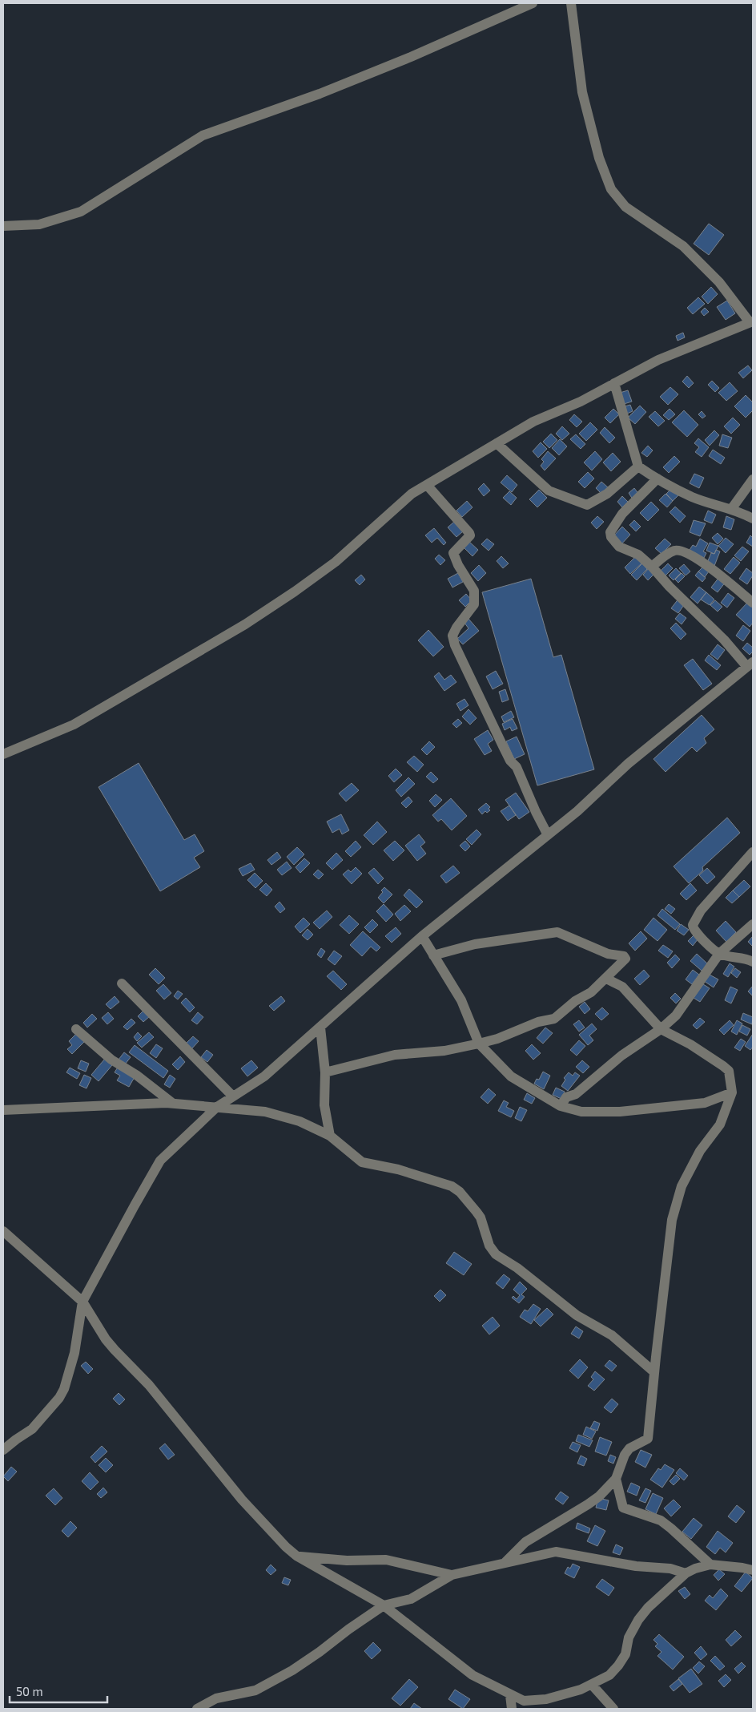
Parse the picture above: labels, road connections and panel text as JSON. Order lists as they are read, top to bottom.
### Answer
{
  "scale_bar": "50 m"
}
